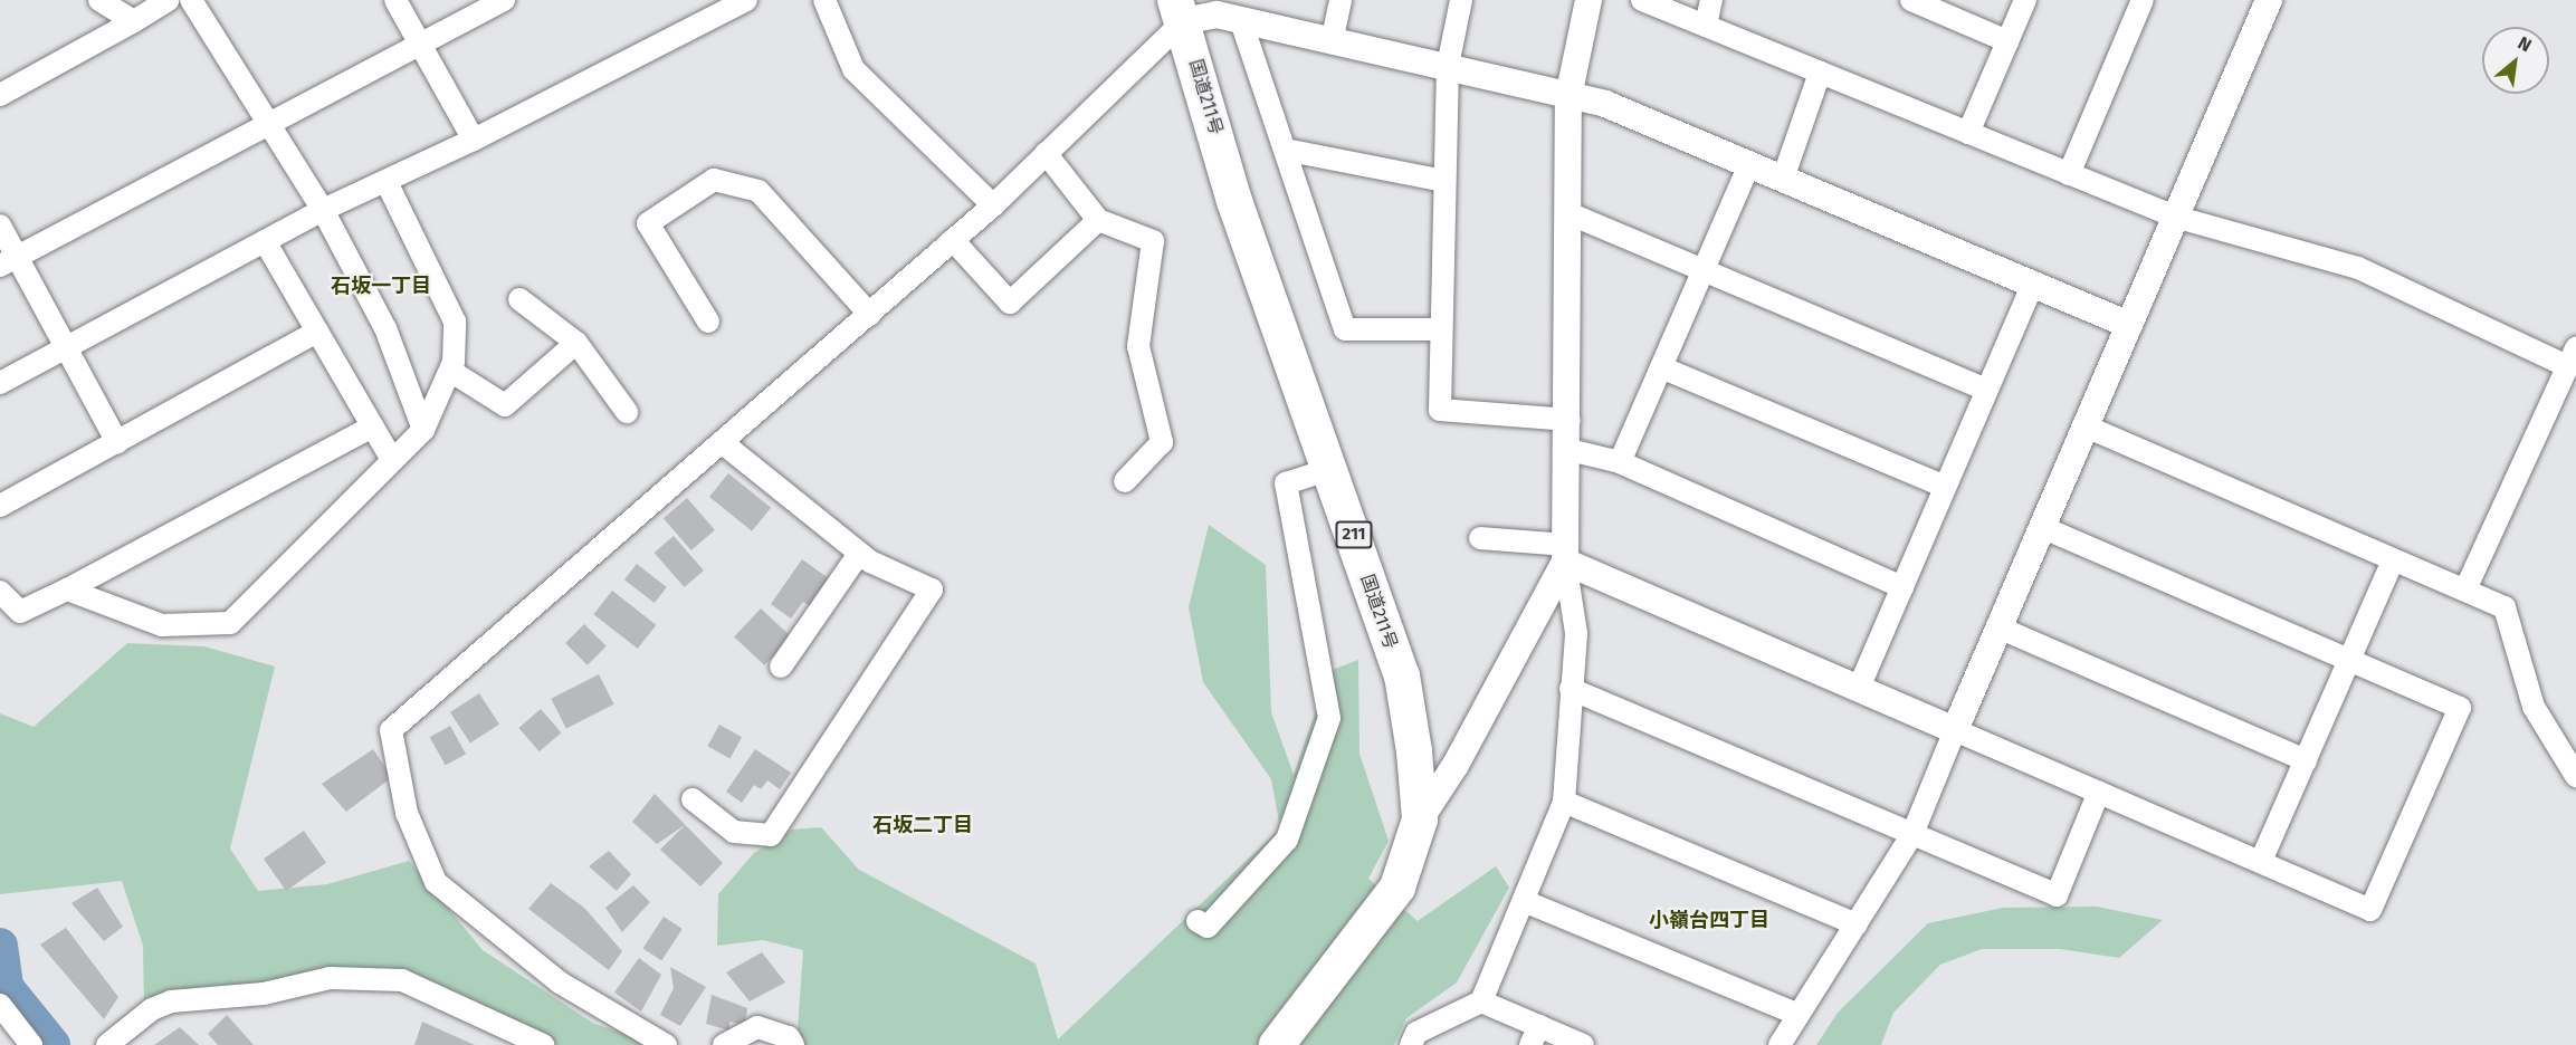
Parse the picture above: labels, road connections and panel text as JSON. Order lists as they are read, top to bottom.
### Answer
{
  "streets": {
    "highway": ["国道211号", "211"]
  },
  "districts": ["石坂一丁目", "石坂二丁目", "小嶺台四丁目"],
  "north": "top right"
}
